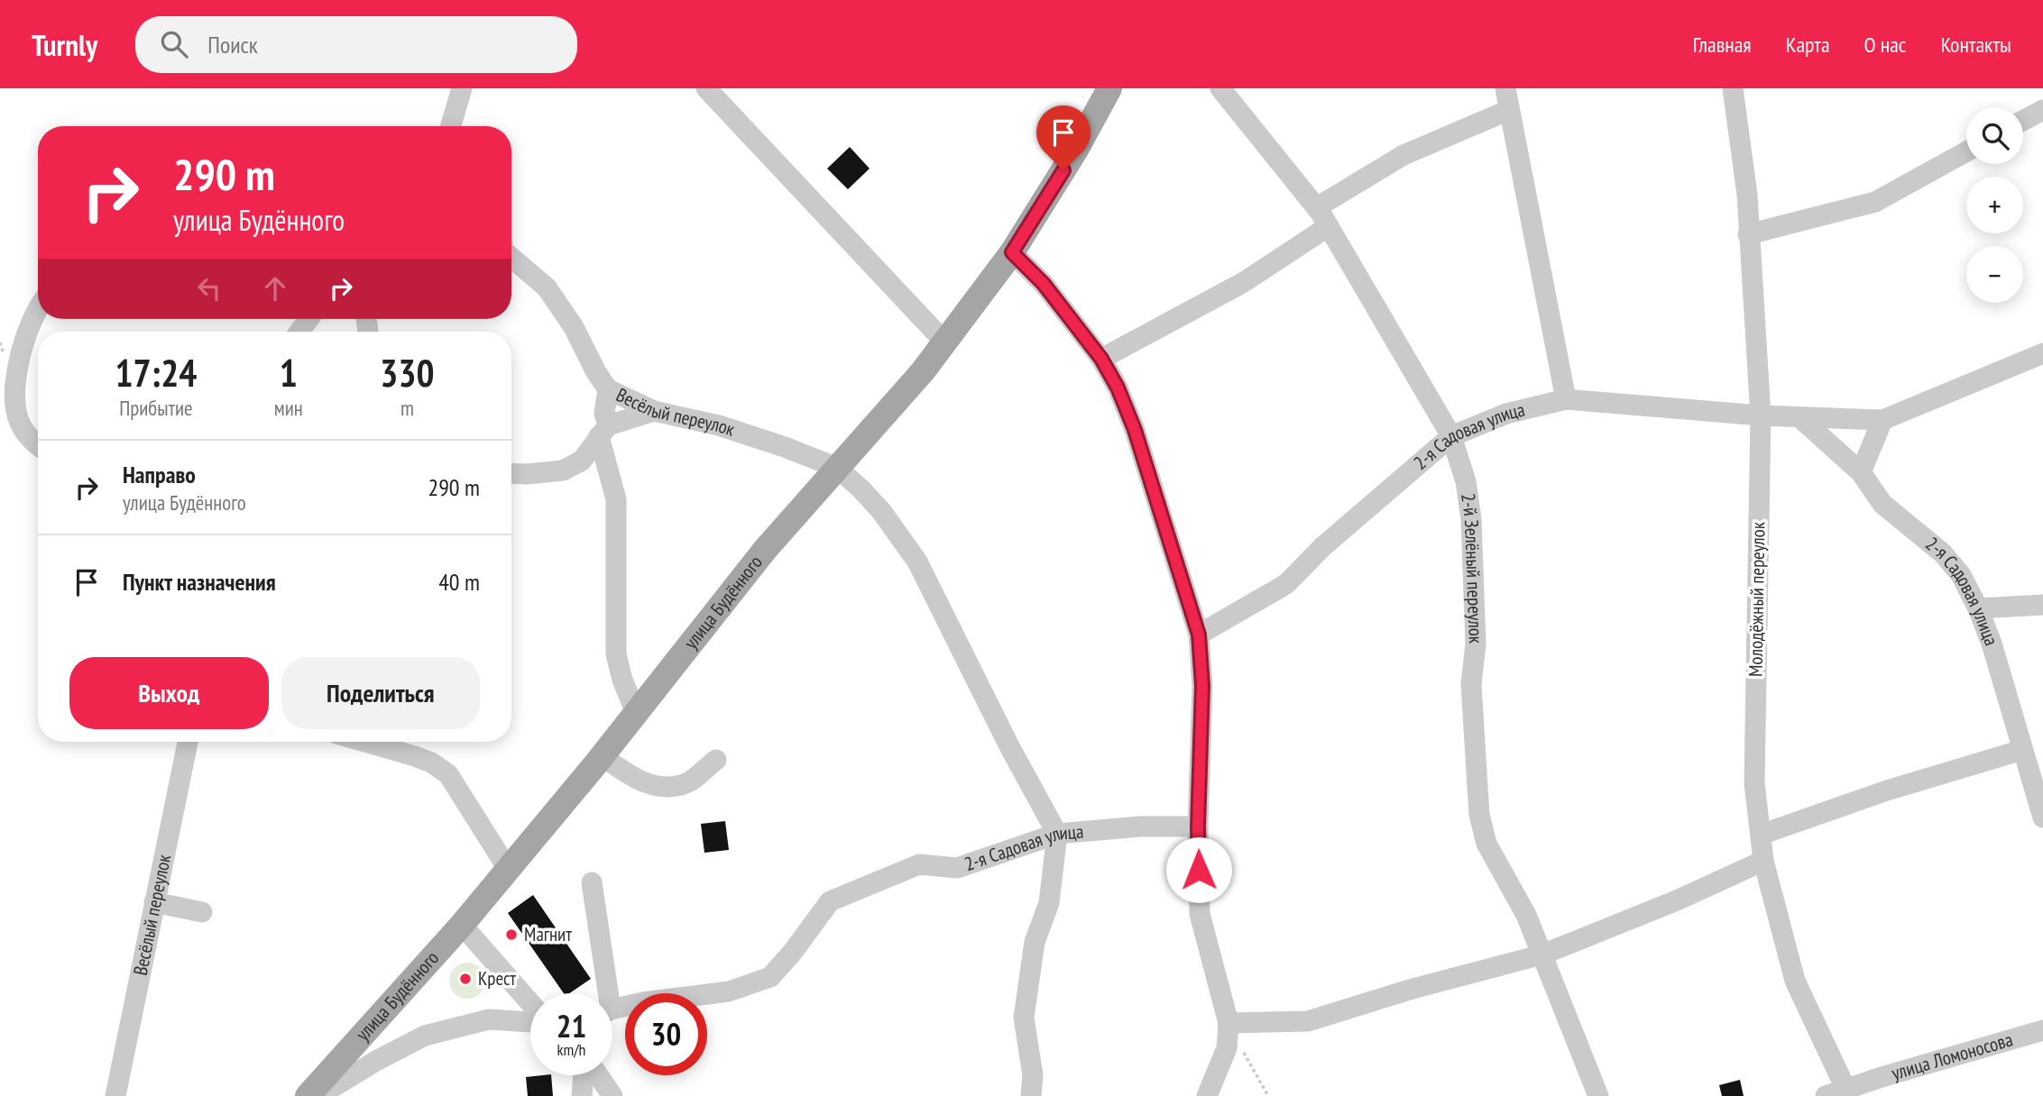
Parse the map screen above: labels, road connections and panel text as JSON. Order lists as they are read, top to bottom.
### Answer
{
  "streets": {
    "main road": ["улица Будённого"],
    "street": [
      "Весёлый переулок",
      "2-я Садовая улица",
      "2-й Зелёный переулок",
      "Молодёжный переулок",
      "улица Ломоносова"
    ]
  },
  "crossings": [
    ["Весёлый переулок", "2-я Садовая улица"],
    ["Весёлый переулок", "улица Будённого"],
    ["2-я Садовая улица", "2-й Зелёный переулок"],
    ["2-я Садовая улица", "Молодёжный переулок"],
    ["Молодёжный переулок", "улица Ломоносова"]
  ],
  "places": ["Магнит", "Крест"],
  "page": {
    "header": "Turnly",
    "search": "Поиск",
    "nav": [
      "Главная",
      "Карта",
      "О нас",
      "Контакты"
    ],
    "map_buttons": ["+", "−"],
    "turn": ["290 m", "улица Будённого"],
    "eta": [
      "17:24",
      "Прибытие",
      "1",
      "мин",
      "330",
      "m"
    ],
    "list": [
      {
        "name": "Направо",
        "note": "улица Будённого",
        "value": "290 m"
      },
      {
        "name": "Пункт назначения",
        "value": "40 m"
      }
    ],
    "buttons": ["Выход", "Поделиться"],
    "speed": "21 km/h",
    "limit": "30"
  }
}
